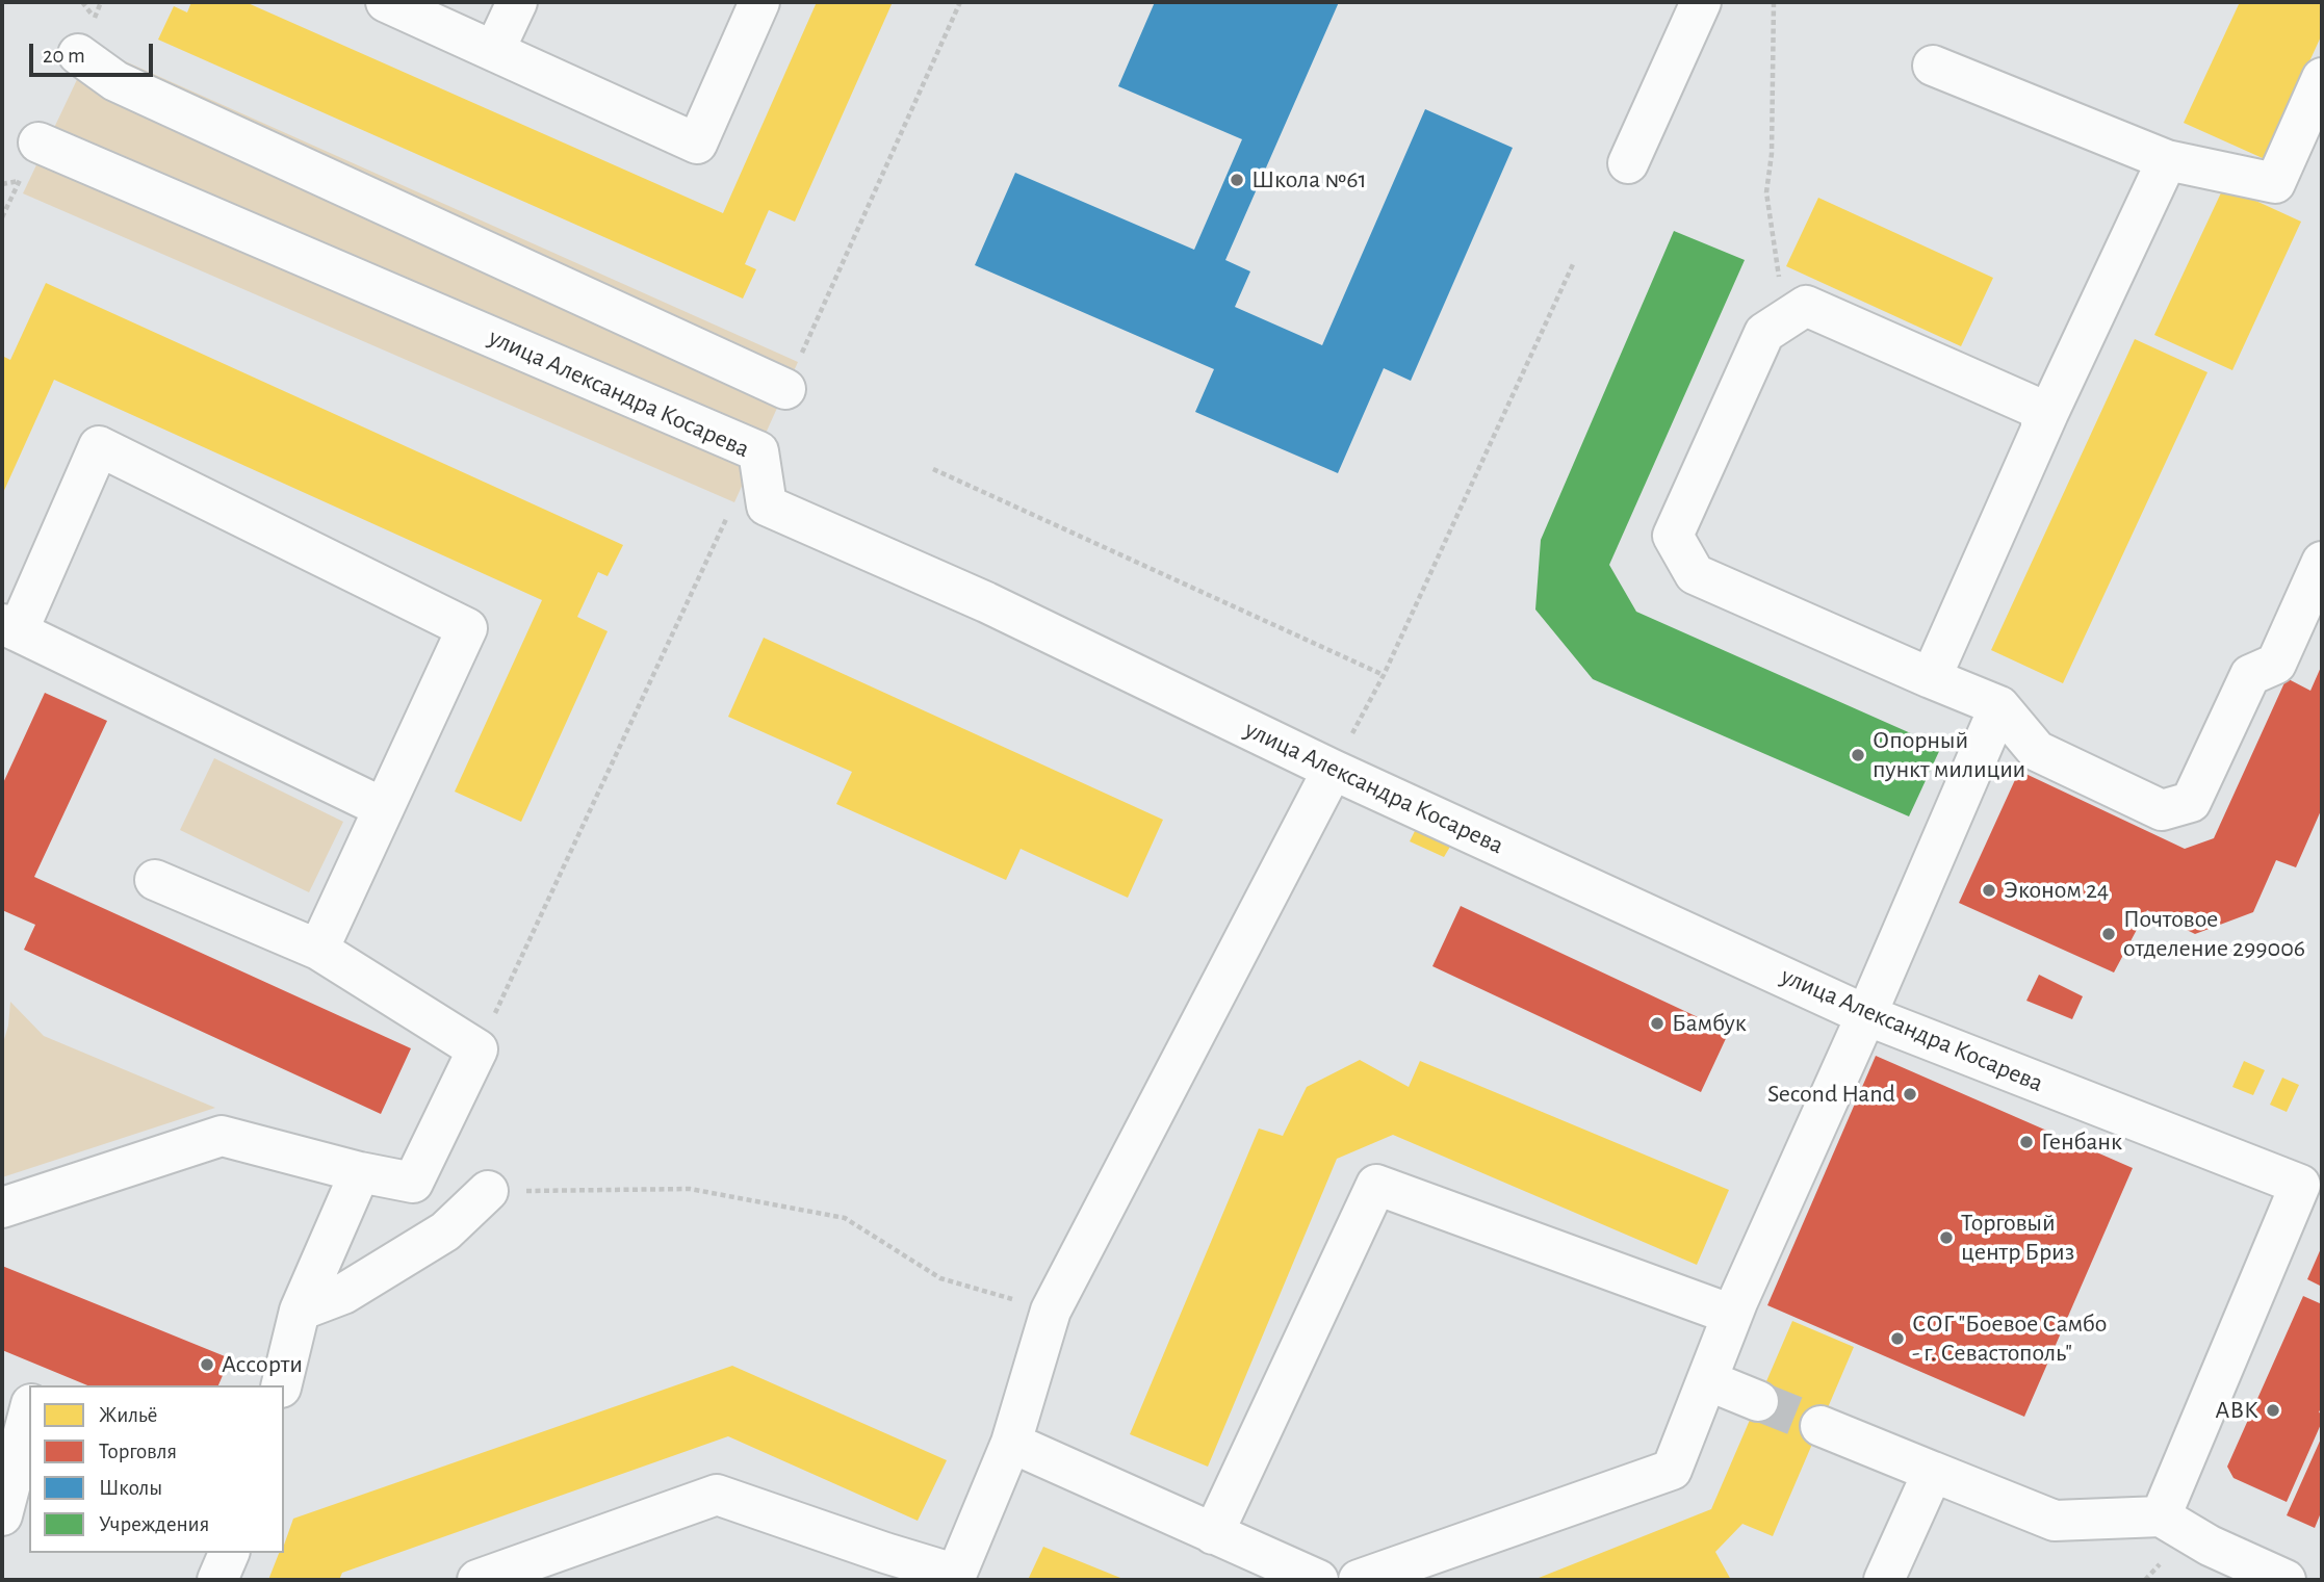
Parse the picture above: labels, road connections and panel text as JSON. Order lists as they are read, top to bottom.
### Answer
{
  "streets": {
    "street": ["улица Александра Косарева"]
  },
  "places": [
    "Школа №61",
    "Опорный пункт милиции",
    "Эконом 24",
    "Почтовое отделение 299006",
    "Бамбук",
    "Second Hand",
    "Генбанк",
    "Торговый центр Бриз",
    "СОГ \"Боевое Самбо - г. Севастополь\"",
    "Ассорти",
    "АВК"
  ],
  "legend": [
    "Жильё",
    "Торговля",
    "Школы",
    "Учреждения"
  ],
  "scale_bar": "20 m"
}
